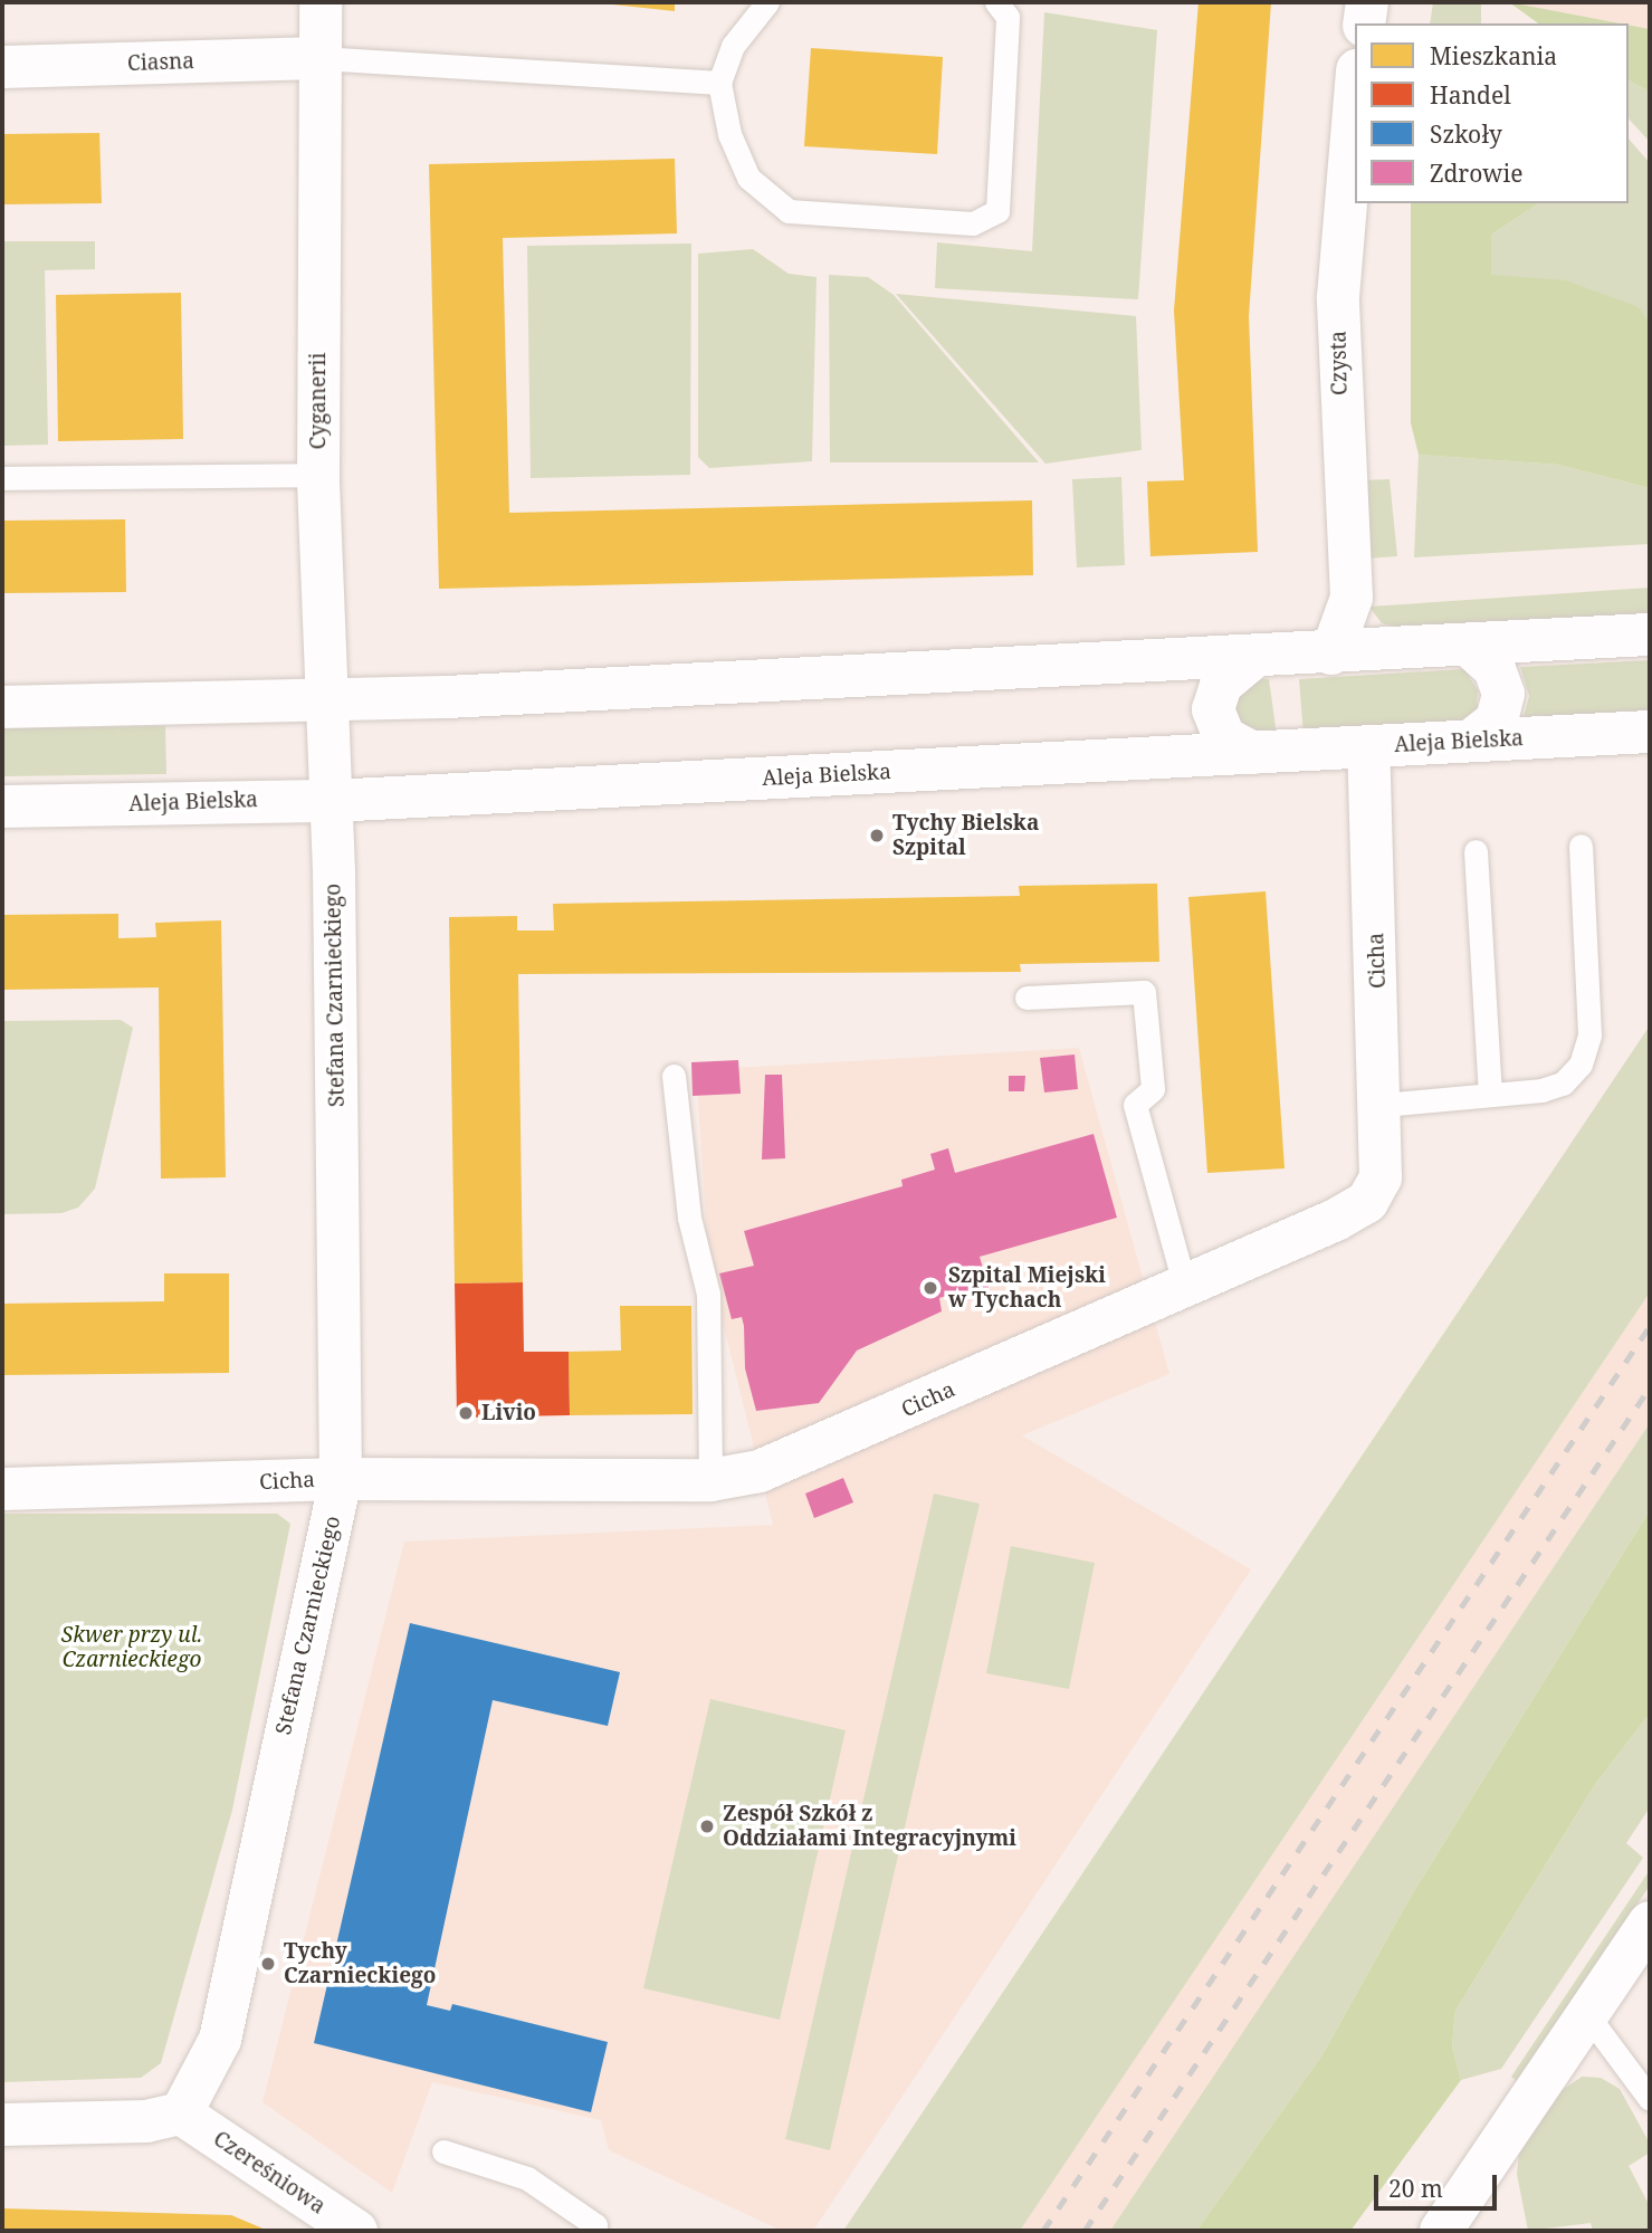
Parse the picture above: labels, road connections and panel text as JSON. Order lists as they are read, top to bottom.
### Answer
{
  "streets": {
    "street": [
      "Ciasna",
      "Czysta",
      "Cyganerii",
      "Aleja Bielska",
      "Cicha",
      "Stefana Czarnieckiego",
      "Czereśniowa"
    ]
  },
  "crossings": [
    ["Ciasna", "Cyganerii"],
    ["Cyganerii", "Aleja Bielska"],
    ["Cyganerii", "Stefana Czarnieckiego"],
    ["Aleja Bielska", "Cicha"],
    ["Aleja Bielska", "Stefana Czarnieckiego"],
    ["Cicha", "Stefana Czarnieckiego"],
    ["Stefana Czarnieckiego", "Czereśniowa"]
  ],
  "parks": ["Skwer przy ul. Czarnieckiego"],
  "places": [
    "Tychy Bielska Szpital",
    "Szpital Miejski w Tychach",
    "Livio",
    "Zespół Szkół z Oddziałami Integracyjnymi",
    "Tychy Czarnieckiego"
  ],
  "legend": [
    "Mieszkania",
    "Handel",
    "Szkoły",
    "Zdrowie"
  ],
  "scale_bar": "20 m"
}
